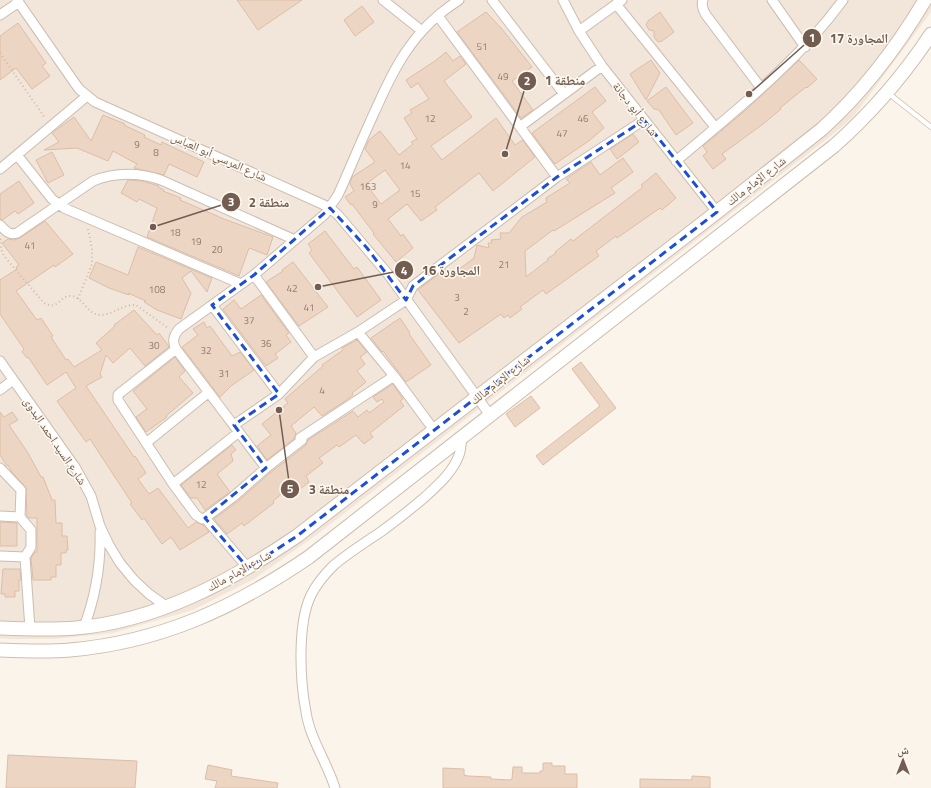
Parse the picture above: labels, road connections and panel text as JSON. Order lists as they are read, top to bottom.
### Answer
{
  "streets": {
    "street": [
      "شارع أبو دجانة",
      "شارع المرسي أبو العباس",
      "شارع الإمام مالك",
      "شارع السيد احمد البدوى"
    ]
  },
  "crossings": [
    ["شارع أبو دجانة", "شارع الإمام مالك"],
    ["شارع المرسي أبو العباس", "شارع الإمام مالك"],
    ["شارع الإمام مالك", "شارع السيد احمد البدوى"]
  ],
  "places": [
    "المجاورة 17",
    "منطقة 1",
    "منطقة 2",
    "المجاورة 16",
    "منطقة 3"
  ],
  "house_numbers": [
    "51",
    "49",
    "12",
    "46",
    "47",
    "9",
    "8",
    "14",
    "163",
    "15",
    "9",
    "18",
    "19",
    "41",
    "20",
    "21",
    "42",
    "108",
    "3",
    "41",
    "2",
    "37",
    "36",
    "30",
    "32",
    "31",
    "4",
    "12"
  ],
  "north": "top"
}
